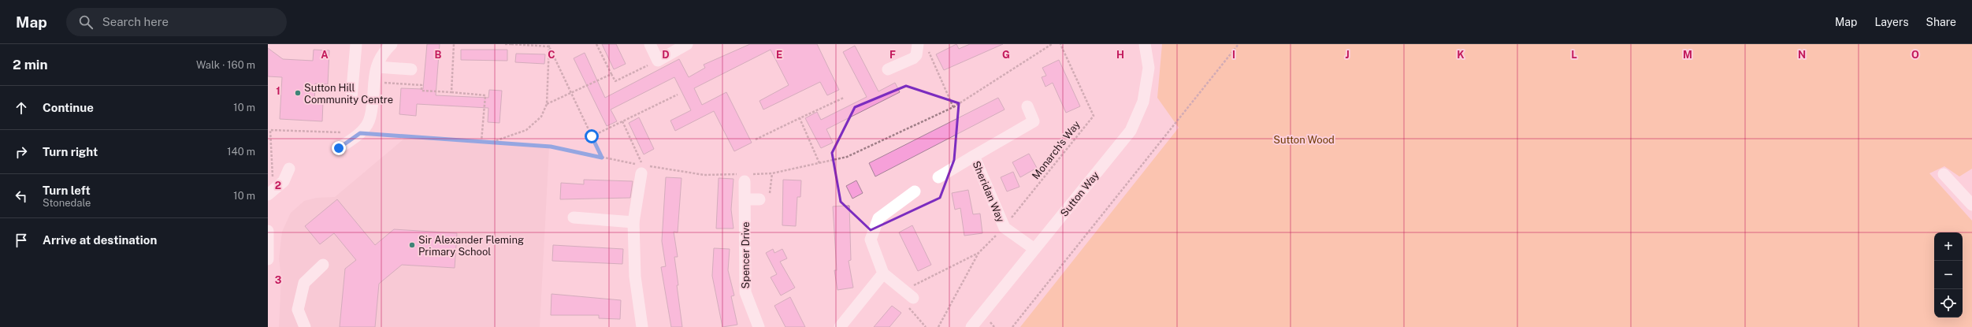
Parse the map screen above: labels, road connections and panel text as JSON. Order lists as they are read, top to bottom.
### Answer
{
  "streets": {
    "street": ["Sheridan Way", "Sutton Way", "Spencer Drive"],
    "path": ["Monarch's Way"]
  },
  "crossings": [
    ["Monarch's Way", "Sheridan Way"],
    ["Sheridan Way", "Sutton Way"]
  ],
  "parks": ["Sutton Wood"],
  "places": ["Sutton Hill Community Centre", "Sir Alexander Fleming Primary School"],
  "page": {
    "header": "Map",
    "search": "Search here",
    "nav": ["Map", "Layers", "Share"],
    "heading": ["2 min", "Walk · 160 m"],
    "list": [
      ["Continue", "10 m"],
      ["Turn right", "140 m"],
      ["Turn left", "Stonedale", "10 m"],
      "Arrive at destination"
    ],
    "map_buttons": ["+", "−"]
  },
  "grid": {
    "columns": [
      "A",
      "B",
      "C",
      "D",
      "E",
      "F",
      "G",
      "H",
      "I",
      "J",
      "K",
      "L",
      "M",
      "N",
      "O"
    ],
    "rows": ["1", "2", "3"]
  }
}
